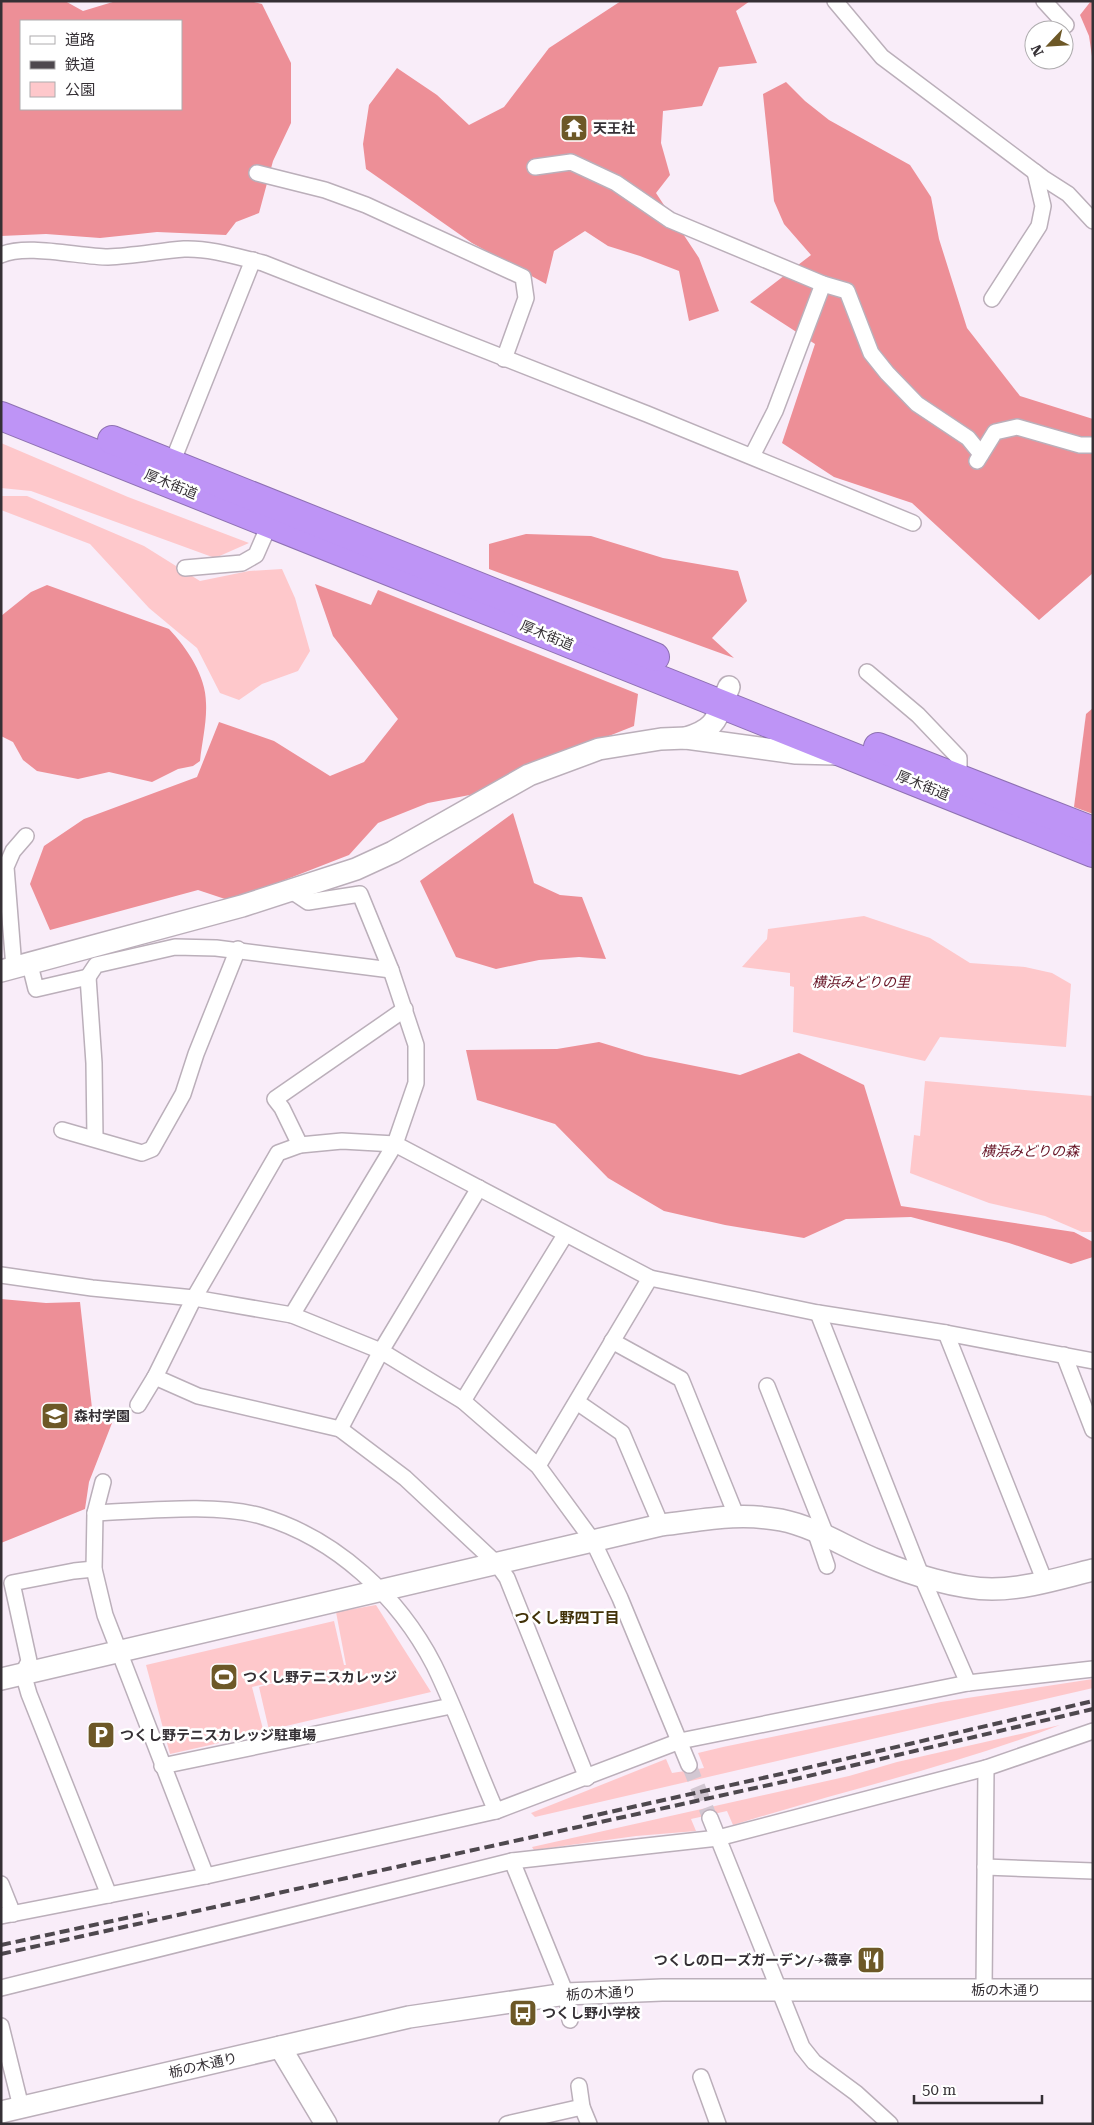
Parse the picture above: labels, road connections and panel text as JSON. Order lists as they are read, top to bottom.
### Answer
{
  "streets": {
    "highway": ["厚木街道"],
    "street": ["栃の木通り"]
  },
  "districts": ["つくし野四丁目"],
  "parks": ["横浜みどりの里", "横浜みどりの森"],
  "places": {
    "temple": ["天王社"],
    "school or university": ["森村学園"],
    "sports": ["つくし野テニスカレッジ"],
    "parking": ["つくし野テニスカレッジ駐車場"],
    "restaurant": ["つくしのローズガーデン/薔薇亭"],
    "bus stop": ["つくし野小学校"]
  },
  "legend": ["道路", "鉄道", "公園"],
  "scale_bar": "50 m",
  "north": "bottom left"
}
